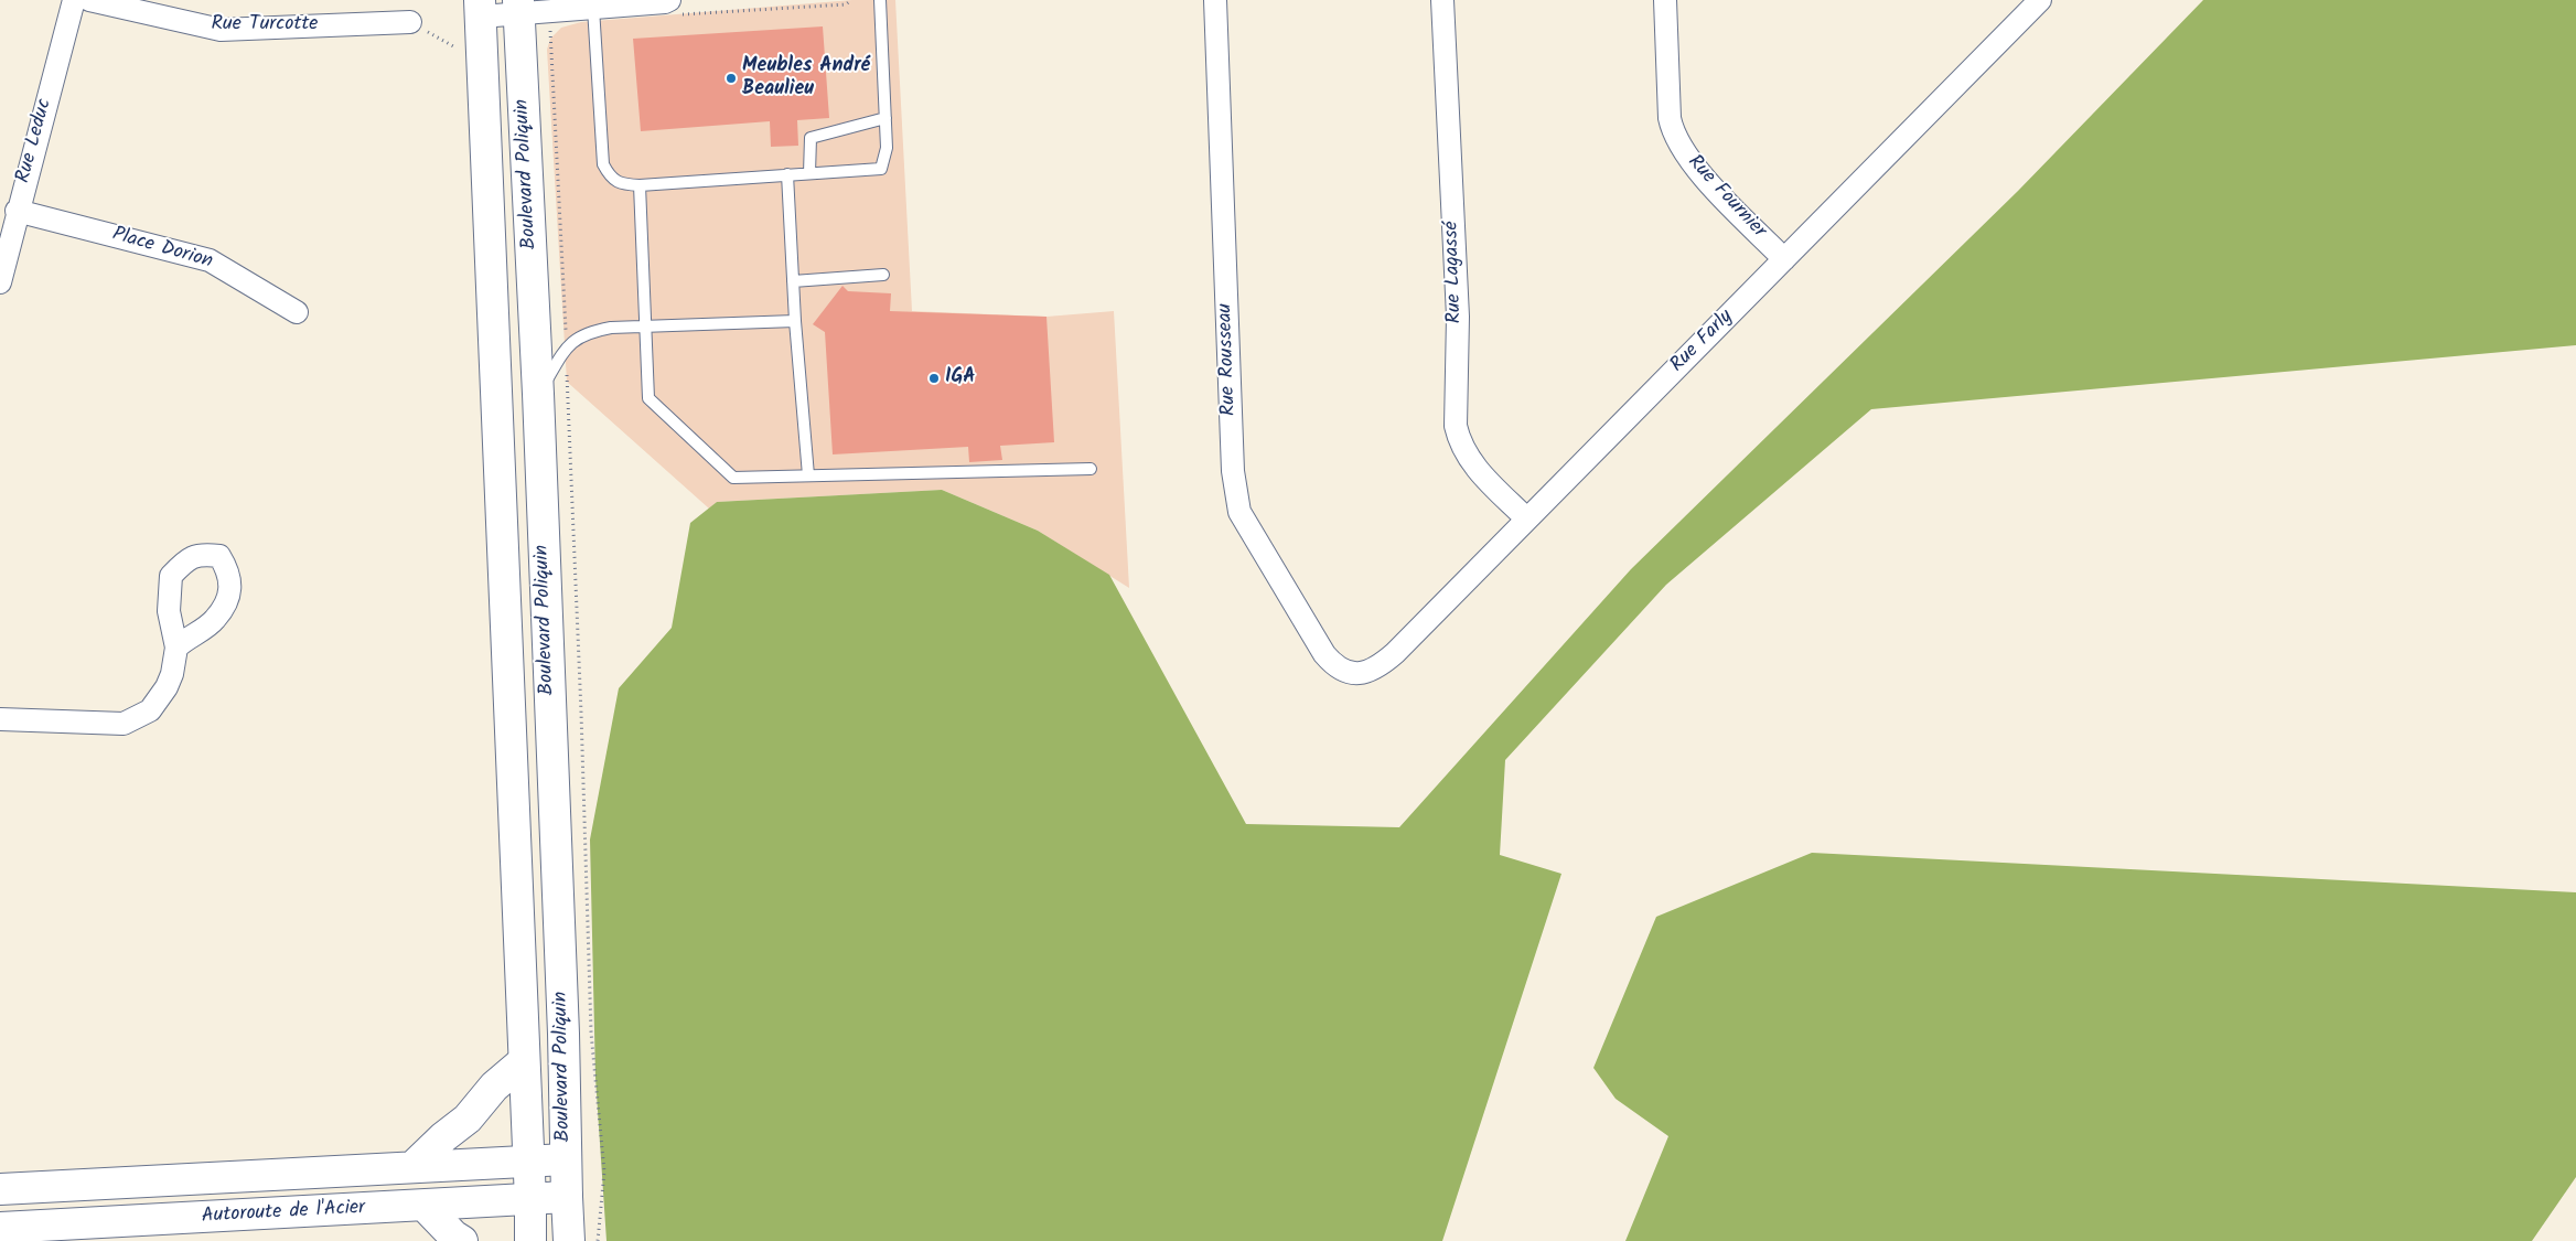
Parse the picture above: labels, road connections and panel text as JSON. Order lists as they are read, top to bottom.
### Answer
{
  "streets": {
    "main road": ["Boulevard Poliquin", "Autoroute de l'Acier"],
    "street": [
      "Rue Turcotte",
      "Rue Leduc",
      "Rue Fournier",
      "Place Dorion",
      "Rue Lagassé",
      "Rue Farly",
      "Rue Rousseau"
    ]
  },
  "crossings": [
    ["Rue Leduc", "Place Dorion"],
    ["Boulevard Poliquin", "Autoroute de l'Acier"],
    ["Rue Fournier", "Rue Farly"],
    ["Rue Lagassé", "Rue Farly"],
    ["Rue Farly", "Rue Rousseau"]
  ],
  "places": ["Meubles André Beaulieu", "IGA"]
}
